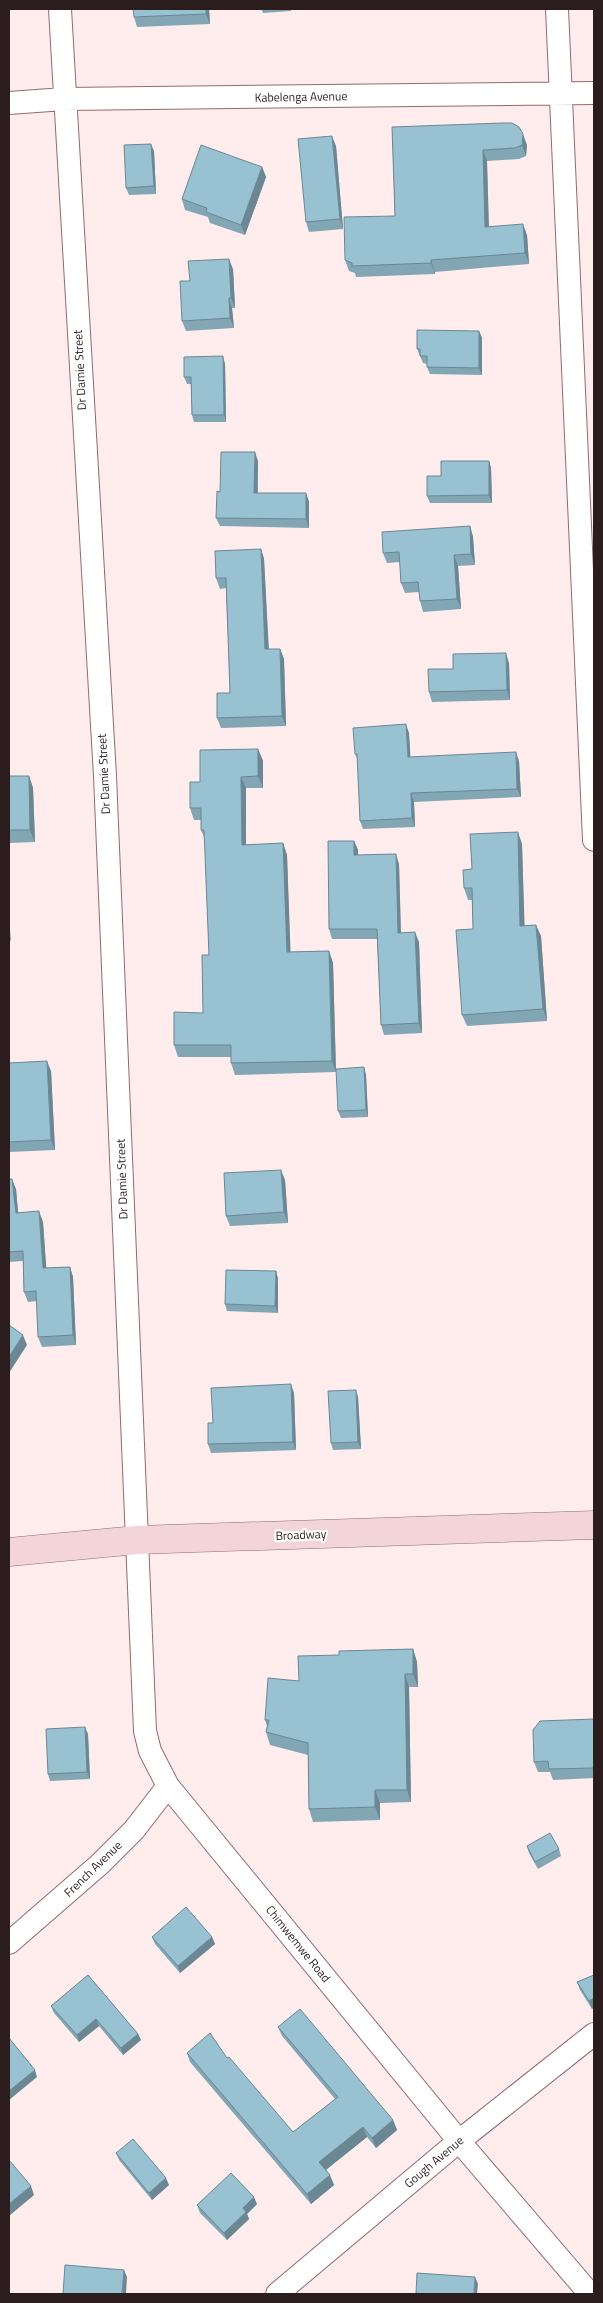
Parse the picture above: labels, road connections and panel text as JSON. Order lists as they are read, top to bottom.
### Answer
{
  "streets": {
    "main road": ["Broadway"],
    "street": [
      "Kabelenga Avenue",
      "Dr Damie Street",
      "French Avenue",
      "Chimwemwe Road",
      "Gough Avenue"
    ]
  },
  "crossings": [
    ["Kabelenga Avenue", "Dr Damie Street"],
    ["Dr Damie Street", "Broadway"],
    ["Dr Damie Street", "Chimwemwe Road"],
    ["Broadway", "Chimwemwe Road"],
    ["French Avenue", "Chimwemwe Road"],
    ["Chimwemwe Road", "Gough Avenue"]
  ]
}
